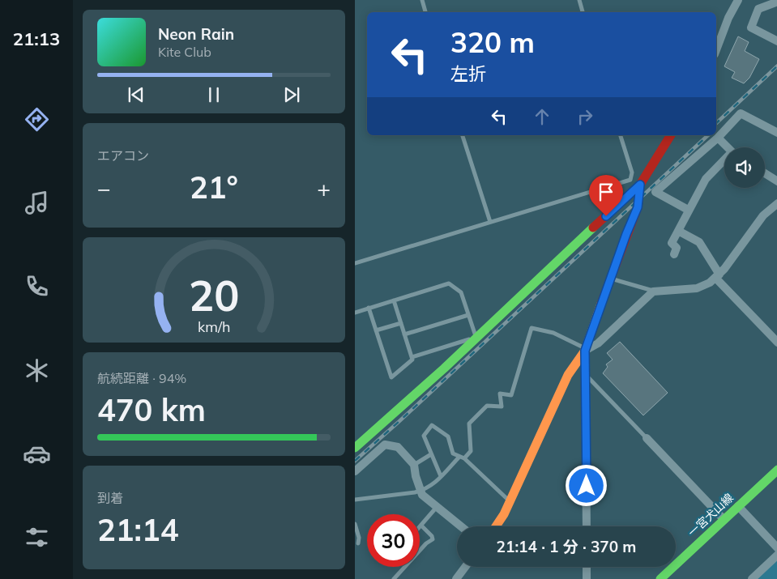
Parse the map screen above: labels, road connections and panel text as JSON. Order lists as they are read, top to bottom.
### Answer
{
  "streets": {
    "street": ["一宮犬山線"]
  },
  "page": {
    "tabs": "21:13",
    "turn": ["320 m", "左折"],
    "song": ["Neon Rain", "Kite Club"],
    "tile": [
      "エアコン",
      ["航続距離 · 94%", "470 km"],
      ["到着", "21:14"]
    ],
    "heat": ["−", "21°", "+"],
    "limit": "30",
    "trip": "21:14 · 1 分 · 370 m",
    "gauge": ["20", "km/h"]
  }
}
